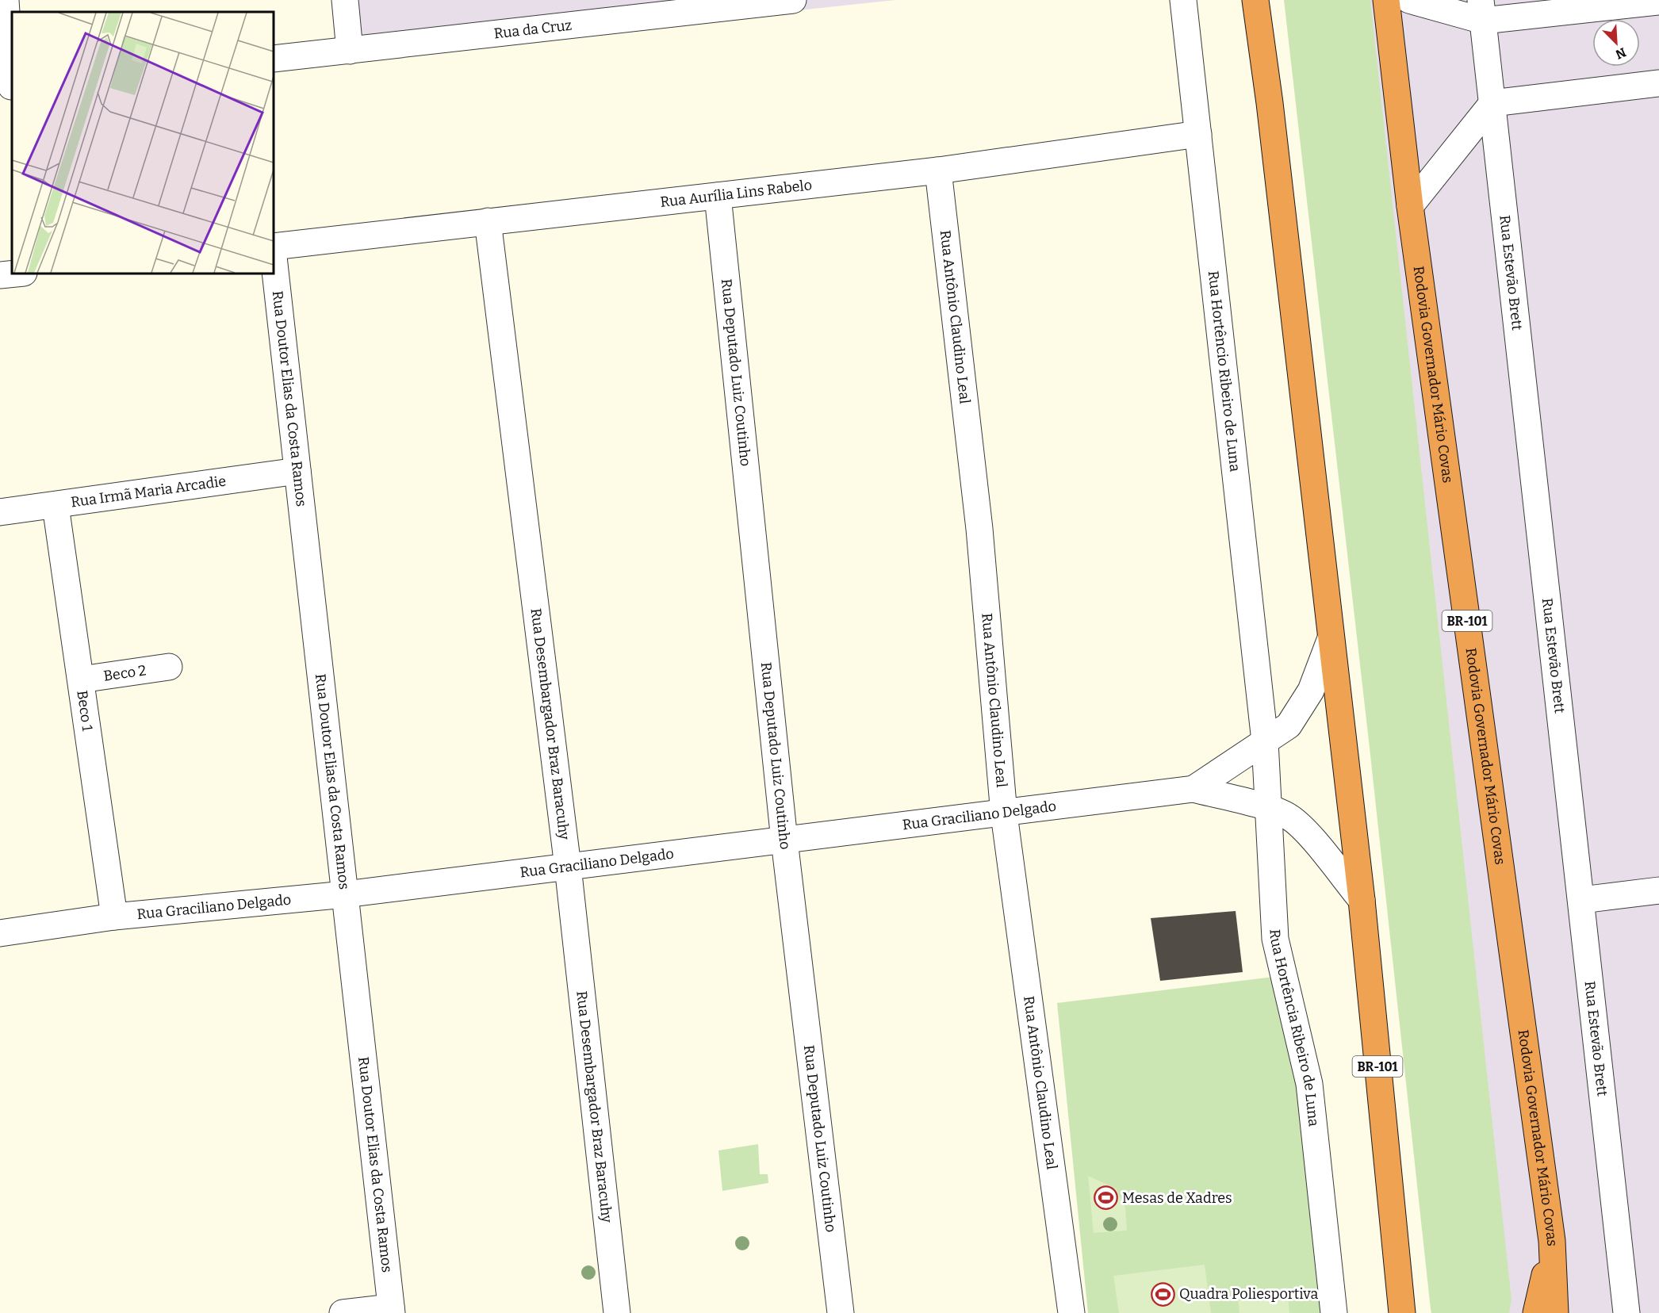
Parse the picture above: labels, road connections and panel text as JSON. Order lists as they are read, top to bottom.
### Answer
{
  "streets": {
    "highway": ["Rodovia Governador Mário Covas", "BR-101"],
    "street": [
      "Rua da Cruz",
      "Rua Aurília Lins Rabelo",
      "Rua Estevão Brett",
      "Rua Antônio Claudino Leal",
      "Rua Hortêncio Ribeiro de Luna",
      "Rua Deputado Luiz Coutinho",
      "Rua Doutor Elias da Costa Ramos",
      "Rua Irmã Maria Arcadie",
      "Beco 2",
      "Beco 1",
      "Rua Desembargador Braz Baracuhy",
      "Rua Graciliano Delgado",
      "Rua Hortência Ribeiro de Luna"
    ]
  },
  "crossings": [
    ["Rua Aurília Lins Rabelo", "Rua Antônio Claudino Leal"],
    ["Rua Aurília Lins Rabelo", "Rua Hortêncio Ribeiro de Luna"],
    ["Rua Aurília Lins Rabelo", "Rua Deputado Luiz Coutinho"],
    ["Rua Aurília Lins Rabelo", "Rua Desembargador Braz Baracuhy"],
    ["Rua Antônio Claudino Leal", "Rua Graciliano Delgado"],
    ["Rua Hortêncio Ribeiro de Luna", "Rua Graciliano Delgado"],
    ["Rua Hortêncio Ribeiro de Luna", "Rua Hortência Ribeiro de Luna"],
    ["Rua Deputado Luiz Coutinho", "Rua Graciliano Delgado"],
    ["Rua Doutor Elias da Costa Ramos", "Rua Irmã Maria Arcadie"],
    ["Rua Doutor Elias da Costa Ramos", "Rua Graciliano Delgado"],
    ["Rua Irmã Maria Arcadie", "Beco 1"],
    ["BR-101", "Rua Graciliano Delgado"],
    ["Beco 2", "Beco 1"],
    ["Beco 1", "Rua Graciliano Delgado"],
    ["Rua Desembargador Braz Baracuhy", "Rua Graciliano Delgado"],
    ["Rua Graciliano Delgado", "Rua Hortência Ribeiro de Luna"]
  ],
  "places": {
    "sports": ["Mesas de Xadres", "Quadra Poliesportiva"]
  },
  "north": "bottom right"
}
